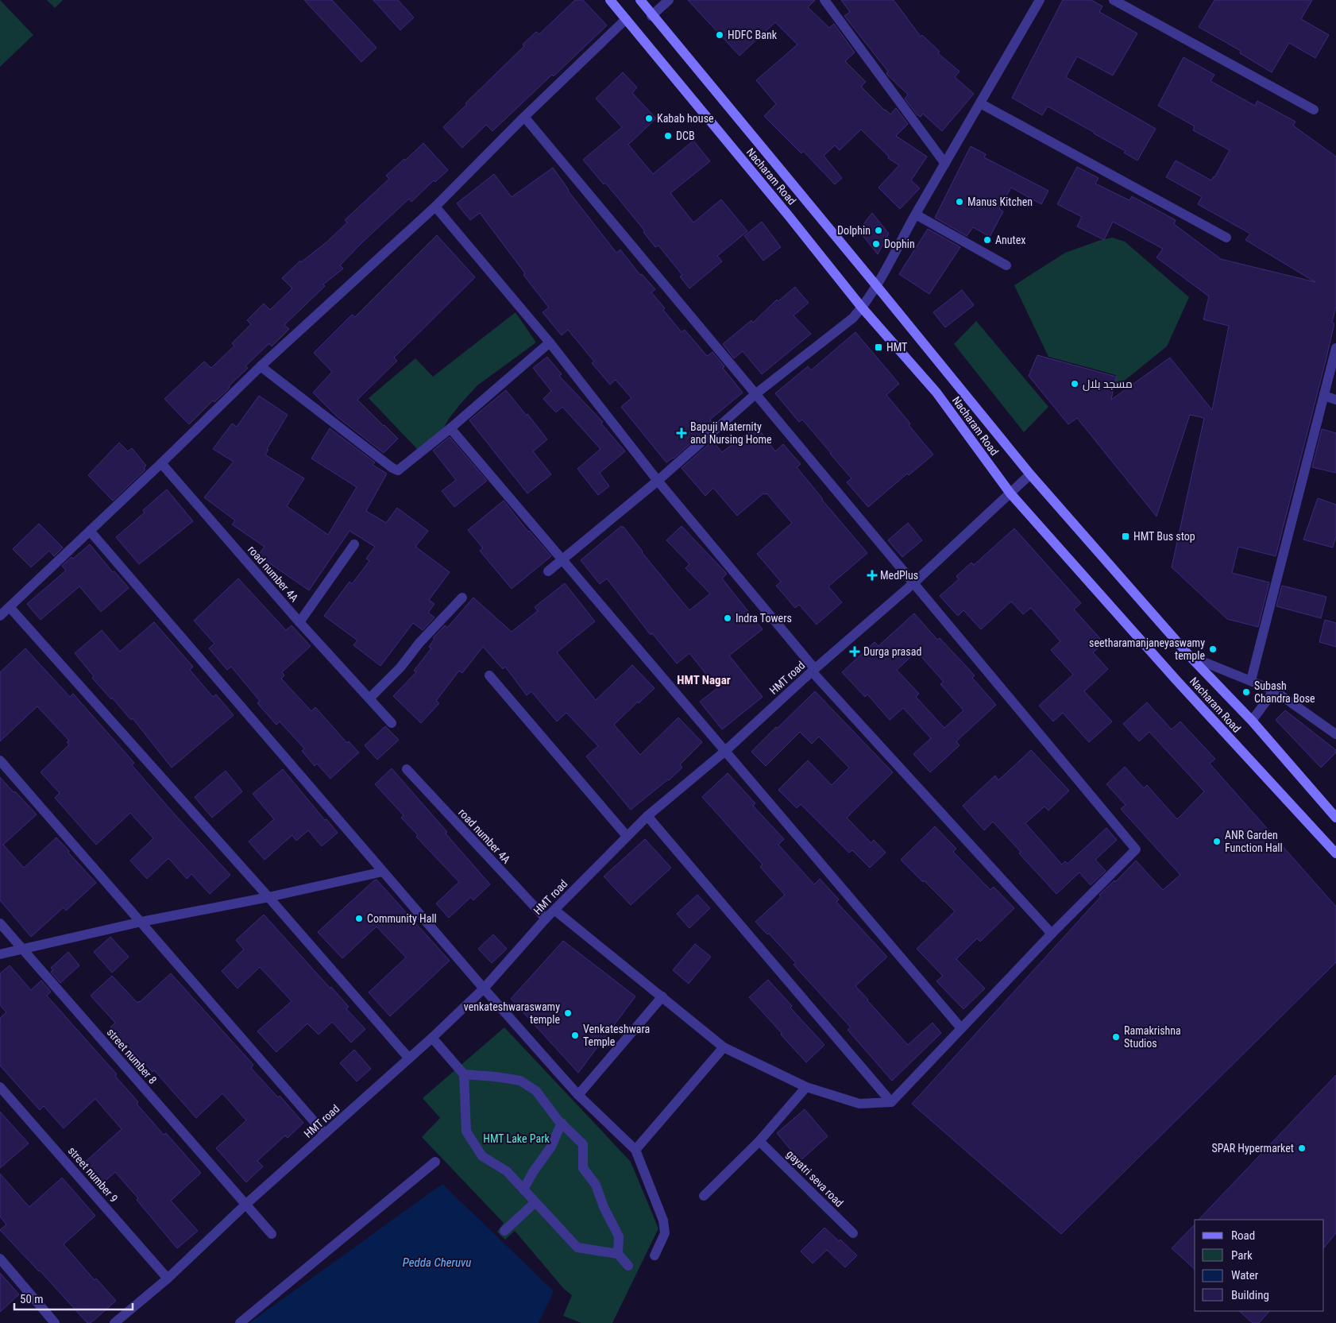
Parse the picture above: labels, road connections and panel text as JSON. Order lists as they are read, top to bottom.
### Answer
{
  "streets": {
    "main road": ["Nacharam Road"],
    "street": [
      "road number 4A",
      "HMT road",
      "street number 8",
      "street number 9",
      "gayatri seva road"
    ]
  },
  "crossings": [
    ["Nacharam Road", "HMT road"],
    ["road number 4A", "HMT road"],
    ["HMT road", "street number 8"],
    ["HMT road", "street number 9"]
  ],
  "districts": ["HMT Nagar"],
  "water": ["Pedda Cheruvu"],
  "parks": ["HMT Lake Park"],
  "places": {
    "other": [
      "HDFC Bank",
      "Kabab house",
      "DCB",
      "Manus Kitchen",
      "Dolphin",
      "Anutex",
      "Dophin",
      "مسجد بلال",
      "Indra Towers",
      "seetharamanjaneyaswamy temple",
      "Subash Chandra Bose",
      "ANR Garden Function Hall",
      "Community Hall",
      "venkateshwaraswamy temple",
      "Venkateshwara Temple",
      "Ramakrishna Studios",
      "SPAR Hypermarket"
    ],
    "transit": ["HMT", "HMT Bus stop"],
    "health": ["Bapuji Maternity and Nursing Home", "MedPlus", "Durga prasad"]
  },
  "legend": [
    "Road",
    "Park",
    "Water",
    "Building"
  ],
  "scale_bar": "50 m"
}
